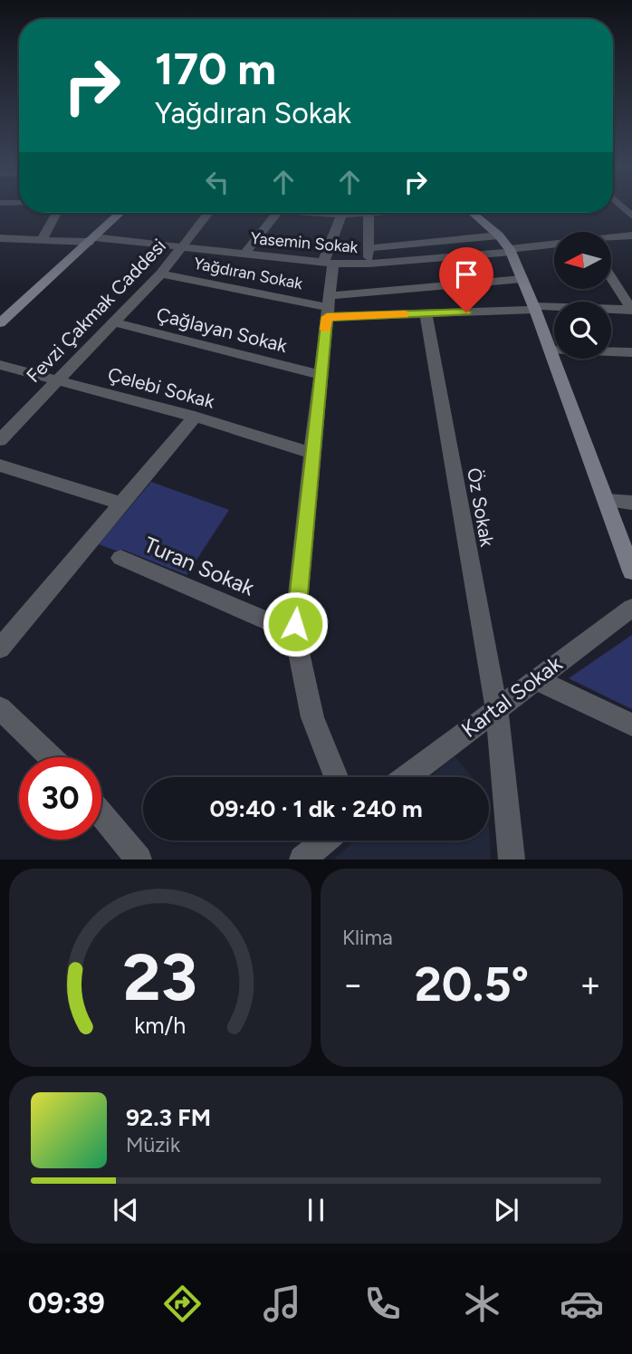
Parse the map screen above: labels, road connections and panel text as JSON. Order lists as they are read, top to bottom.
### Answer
{
  "streets": {
    "street": [
      "Yasemin Sokak",
      "Yağdıran Sokak",
      "Fevzi Çakmak Caddesi",
      "Çağlayan Sokak",
      "Çelebi Sokak",
      "Öz Sokak",
      "Turan Sokak",
      "Kartal Sokak"
    ]
  },
  "crossings": [
    ["Yasemin Sokak", "Fevzi Çakmak Caddesi"],
    ["Yağdıran Sokak", "Fevzi Çakmak Caddesi"],
    ["Yağdıran Sokak", "Öz Sokak"],
    ["Fevzi Çakmak Caddesi", "Çağlayan Sokak"],
    ["Fevzi Çakmak Caddesi", "Çelebi Sokak"],
    ["Öz Sokak", "Kartal Sokak"]
  ],
  "north": "left",
  "page": {
    "turn": ["170 m", "Yağdıran Sokak"],
    "limit": "30",
    "trip": "09:40 · 1 dk · 240 m",
    "tile": "Klima",
    "heat": ["−", "20.5°", "+"],
    "song": ["92.3 FM", "Müzik"],
    "tabs": "09:39",
    "gauge": ["23", "km/h"]
  }
}
